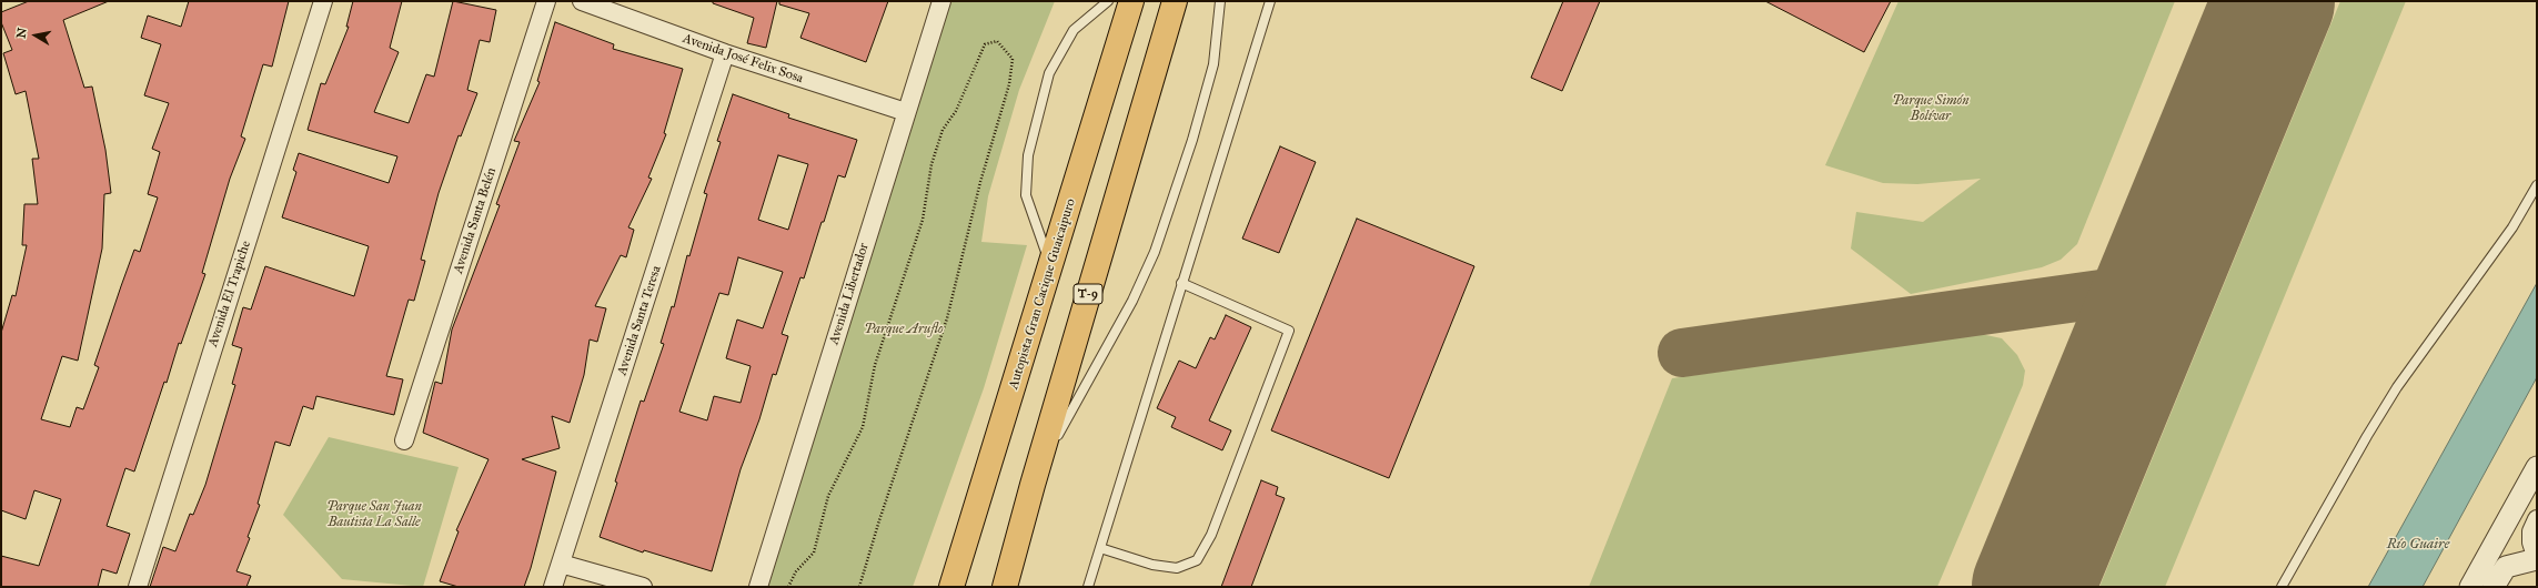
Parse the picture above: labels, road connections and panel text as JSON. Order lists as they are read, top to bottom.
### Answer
{
  "streets": {
    "highway": ["Autopista Gran Cacique Guaicaipuro", "T-9"],
    "street": [
      "Avenida José Felix Sosa",
      "Avenida Santa Belén",
      "Avenida El Trapiche",
      "Avenida Libertador",
      "Avenida Santa Teresa"
    ]
  },
  "crossings": [
    ["Avenida José Felix Sosa", "Avenida Libertador"],
    ["Avenida José Felix Sosa", "Avenida Santa Teresa"]
  ],
  "water": ["Río Guaire"],
  "parks": ["Parque Simón Bolívar", "Parque Aruflo", "Parque San Juan Bautista La Salle"],
  "north": "left"
}
